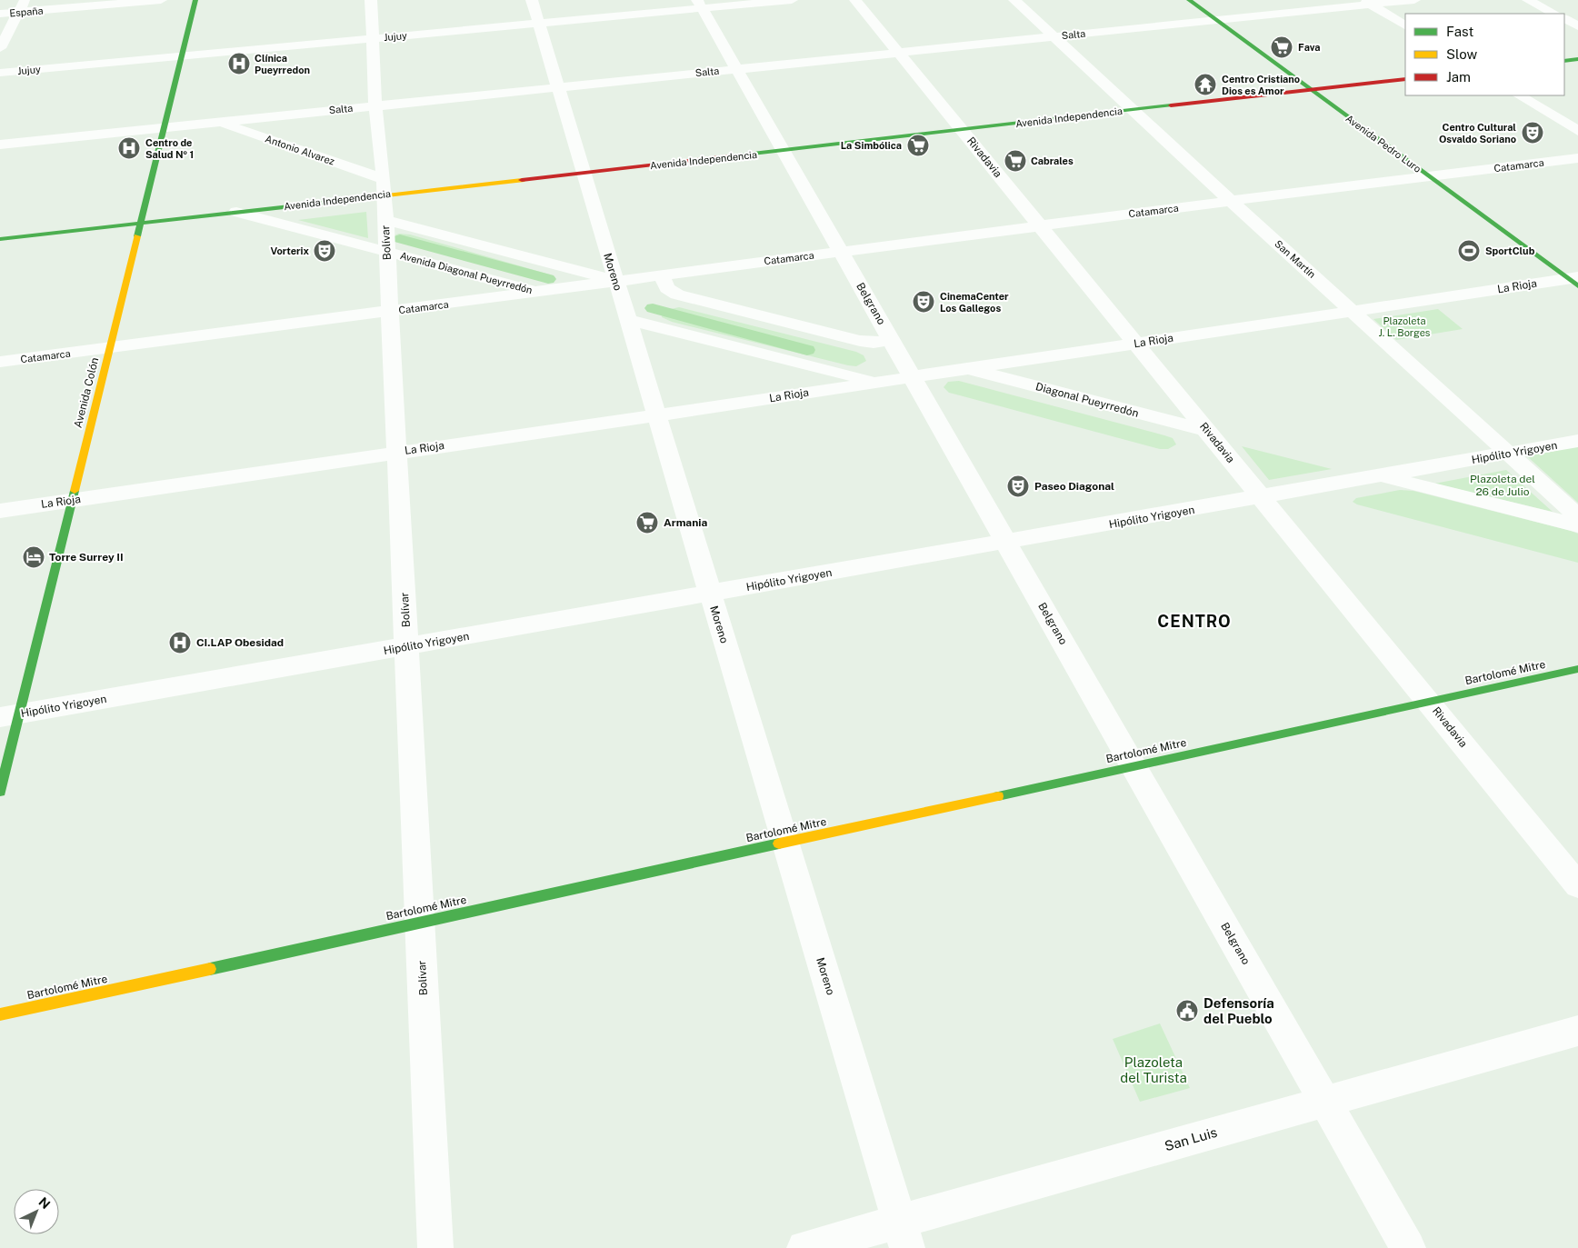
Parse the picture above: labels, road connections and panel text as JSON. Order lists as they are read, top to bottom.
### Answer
{
  "streets": {
    "main road": [
      "Avenida Independencia",
      "Avenida Pedro Luro",
      "Avenida Colón",
      "Bartolomé Mitre"
    ],
    "street": [
      "España",
      "Salta",
      "Jujuy",
      "Antonio Alvarez",
      "Rivadavia",
      "Catamarca",
      "Bolívar",
      "San Martín",
      "Moreno",
      "Avenida Diagonal Pueyrredón",
      "La Rioja",
      "Belgrano",
      "Diagonal Pueyrredón",
      "Hipólito Yrigoyen",
      "San Luis"
    ]
  },
  "crossings": [
    ["Salta", "Avenida Pedro Luro"],
    ["Salta", "Antonio Alvarez"],
    ["Salta", "Rivadavia"],
    ["Salta", "Bolívar"],
    ["Salta", "San Martín"],
    ["Salta", "Moreno"],
    ["Salta", "Belgrano"],
    ["Salta", "Avenida Colón"],
    ["Jujuy", "Bolívar"],
    ["Jujuy", "Moreno"],
    ["Jujuy", "Belgrano"],
    ["Jujuy", "Avenida Colón"],
    ["Avenida Independencia", "Avenida Pedro Luro"],
    ["Avenida Independencia", "Antonio Alvarez"],
    ["Avenida Independencia", "Rivadavia"],
    ["Avenida Independencia", "Bolívar"],
    ["Avenida Independencia", "San Martín"],
    ["Avenida Independencia", "Moreno"],
    ["Avenida Independencia", "Avenida Diagonal Pueyrredón"],
    ["Avenida Independencia", "Belgrano"],
    ["Avenida Independencia", "Avenida Colón"],
    ["Avenida Pedro Luro", "Catamarca"],
    ["Avenida Pedro Luro", "La Rioja"],
    ["Antonio Alvarez", "Bolívar"],
    ["Rivadavia", "Catamarca"],
    ["Rivadavia", "La Rioja"],
    ["Rivadavia", "Diagonal Pueyrredón"],
    ["Rivadavia", "Hipólito Yrigoyen"],
    ["Rivadavia", "Bartolomé Mitre"],
    ["Catamarca", "Bolívar"],
    ["Catamarca", "San Martín"],
    ["Catamarca", "Moreno"],
    ["Catamarca", "Avenida Diagonal Pueyrredón"],
    ["Catamarca", "Belgrano"],
    ["Catamarca", "Avenida Colón"],
    ["Bolívar", "Avenida Diagonal Pueyrredón"],
    ["Bolívar", "La Rioja"],
    ["Bolívar", "Hipólito Yrigoyen"],
    ["Bolívar", "Bartolomé Mitre"],
    ["San Martín", "La Rioja"],
    ["San Martín", "Hipólito Yrigoyen"],
    ["Moreno", "La Rioja"],
    ["Moreno", "Hipólito Yrigoyen"],
    ["Moreno", "Bartolomé Mitre"],
    ["Moreno", "San Luis"],
    ["La Rioja", "Belgrano"],
    ["La Rioja", "Avenida Colón"],
    ["La Rioja", "Diagonal Pueyrredón"],
    ["Belgrano", "Hipólito Yrigoyen"],
    ["Belgrano", "Bartolomé Mitre"],
    ["Belgrano", "San Luis"],
    ["Avenida Colón", "Hipólito Yrigoyen"]
  ],
  "districts": ["CENTRO"],
  "parks": ["Plazoleta J. L. Borges", "Plazoleta del 26 de Julio", "Plazoleta del Turista"],
  "places": {
    "supermarket": [
      "Fava",
      "La Simbólica",
      "Cabrales",
      "Armania"
    ],
    "hospital": ["Clínica Pueyrredon", "Centro de Salud Nº 1", "CI.LAP Obesidad"],
    "temple": ["Centro Cristiano Dios es Amor"],
    "theatre": [
      "Centro Cultural Osvaldo Soriano",
      "Vorterix",
      "CinemaCenter Los Gallegos",
      "Paseo Diagonal"
    ],
    "sports": ["SportClub"],
    "hotel": ["Torre Surrey II"],
    "public building": ["Defensoría del Pueblo"]
  },
  "legend": ["Fast", "Slow", "Jam"],
  "north": "top right"
}
